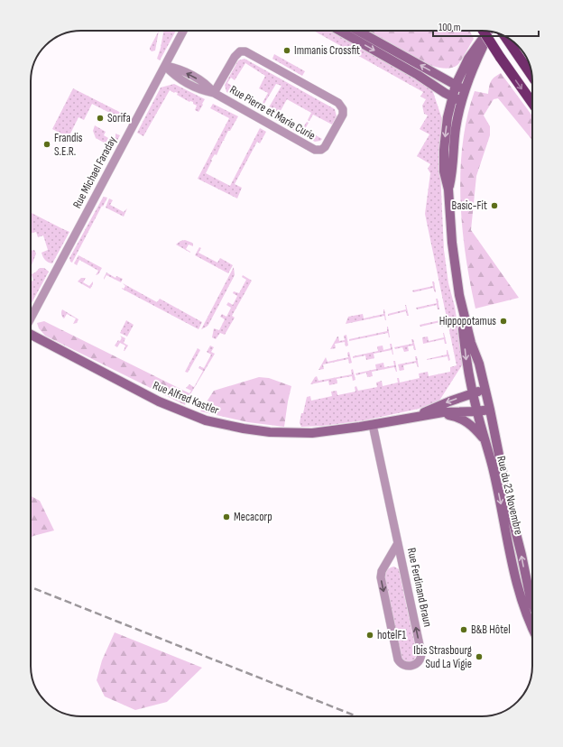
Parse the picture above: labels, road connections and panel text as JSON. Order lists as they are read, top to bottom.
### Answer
{
  "streets": {
    "main road": ["Rue Alfred Kastler", "Rue du 23 Novembre"],
    "street": ["Rue Pierre et Marie Curie", "Rue Michael Faraday", "Rue Ferdinand Braun"]
  },
  "crossings": [
    ["Rue Pierre et Marie Curie", "Rue Michael Faraday"],
    ["Rue Alfred Kastler", "Rue du 23 Novembre"],
    ["Rue Alfred Kastler", "Rue Ferdinand Braun"]
  ],
  "places": [
    "Immanis Crossfit",
    "Sorifa",
    "Frandis S.E.R.",
    "Basic-Fit",
    "Hippopotamus",
    "Mecacorp",
    "B&B Hôtel",
    "hotelF1",
    "Ibis Strasbourg Sud La Vigie"
  ],
  "scale_bar": "100 m"
}
